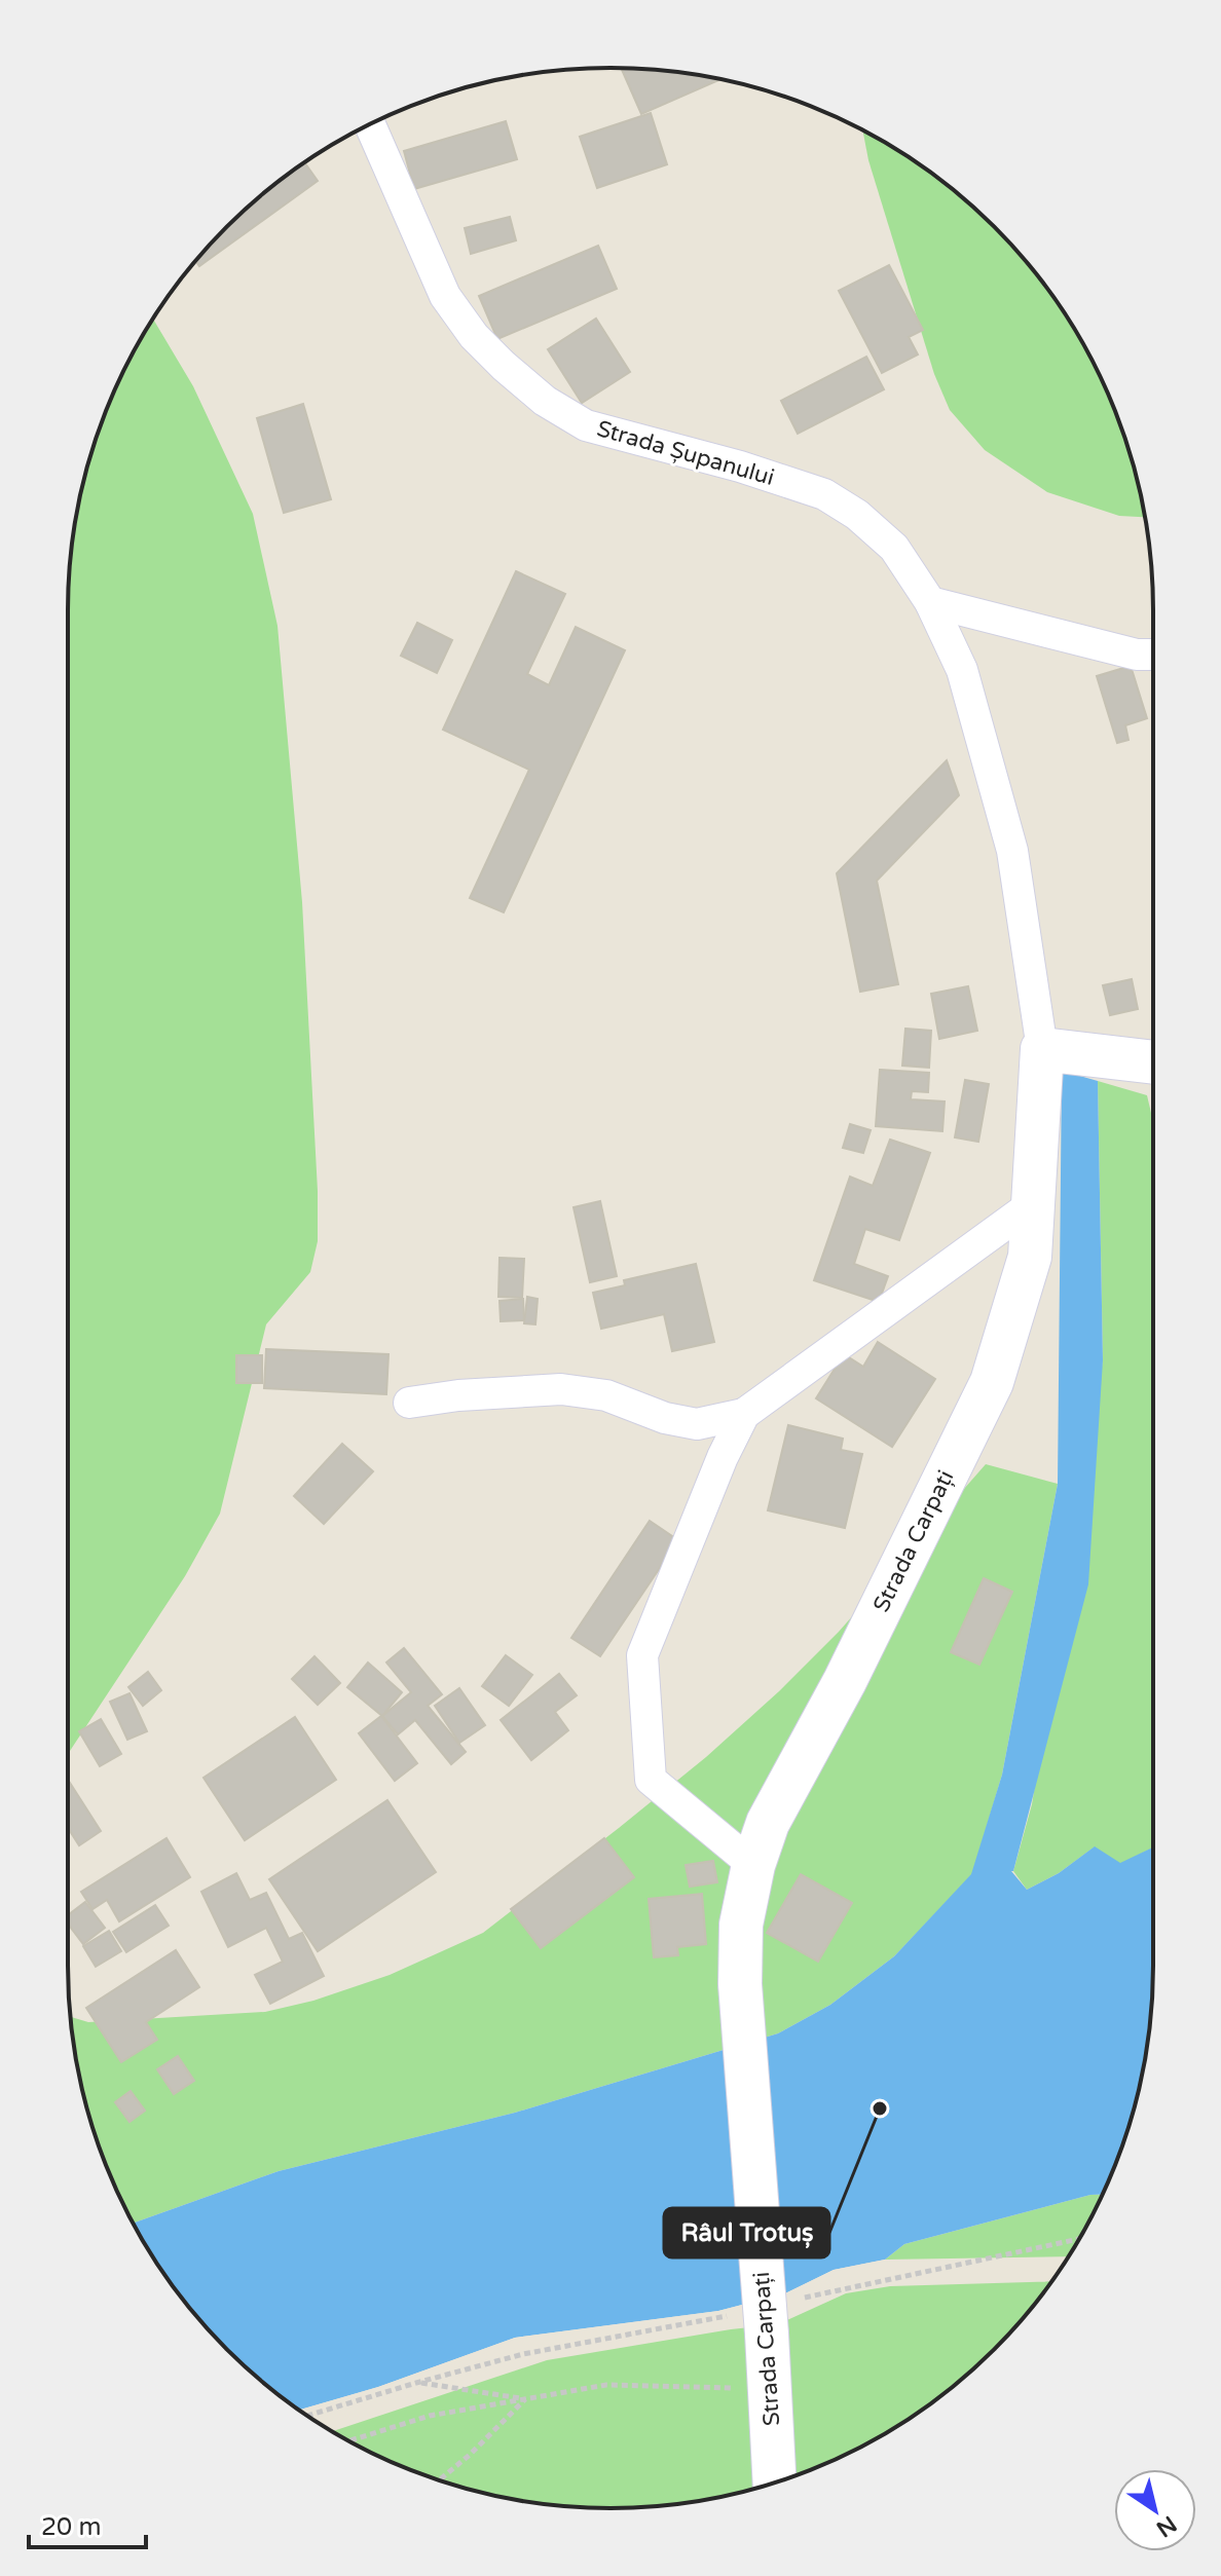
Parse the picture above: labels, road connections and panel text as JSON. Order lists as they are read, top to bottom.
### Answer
{
  "streets": {
    "street": ["Strada Șupanului", "Strada Carpați"]
  },
  "crossings": [
    ["Strada Șupanului", "Strada Carpați"]
  ],
  "places": ["Râul Trotuș"],
  "scale_bar": "20 m",
  "north": "bottom right"
}
